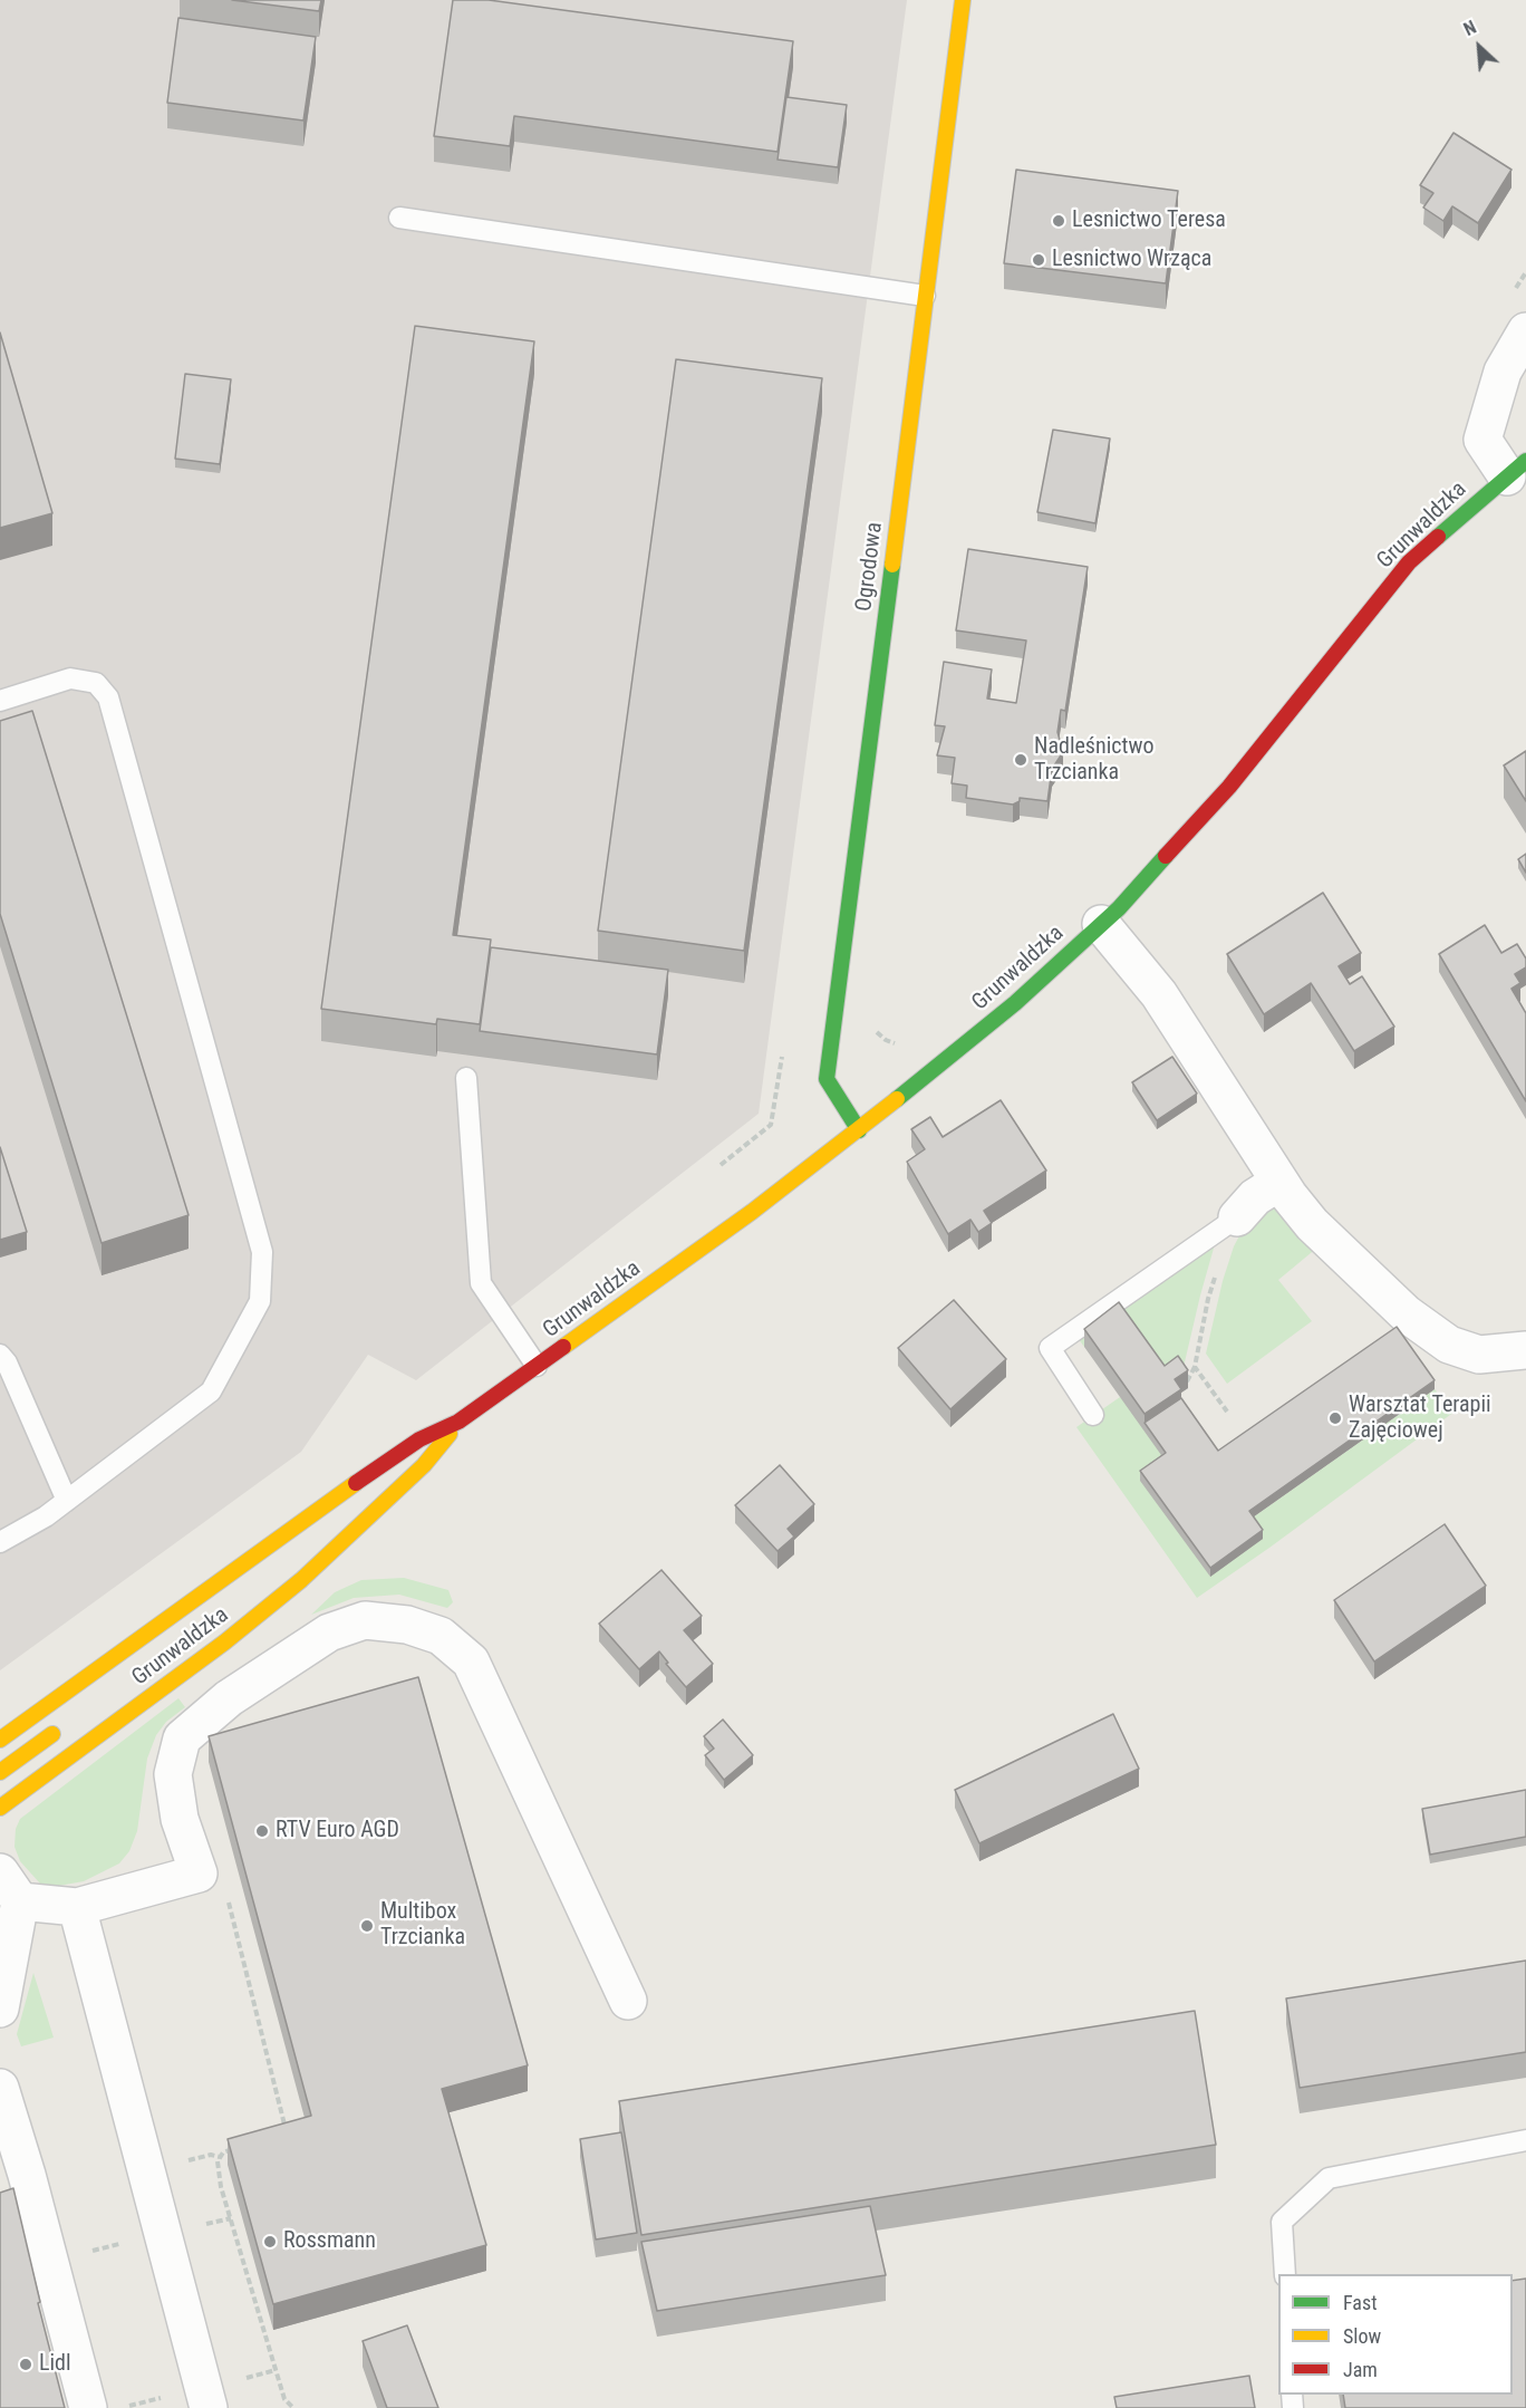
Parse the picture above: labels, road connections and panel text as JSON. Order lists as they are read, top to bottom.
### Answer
{
  "streets": {
    "main road": ["Grunwaldzka", "Ogrodowa"]
  },
  "crossings": [
    ["Grunwaldzka", "Ogrodowa"]
  ],
  "places": [
    "Lesnictwo Teresa",
    "Lesnictwo Wrząca",
    "Nadleśnictwo Trzcianka",
    "Warsztat Terapii Zajęciowej",
    "RTV Euro AGD",
    "Multibox Trzcianka",
    "Rossmann",
    "Lidl"
  ],
  "legend": ["Fast", "Slow", "Jam"],
  "north": "top left"
}
